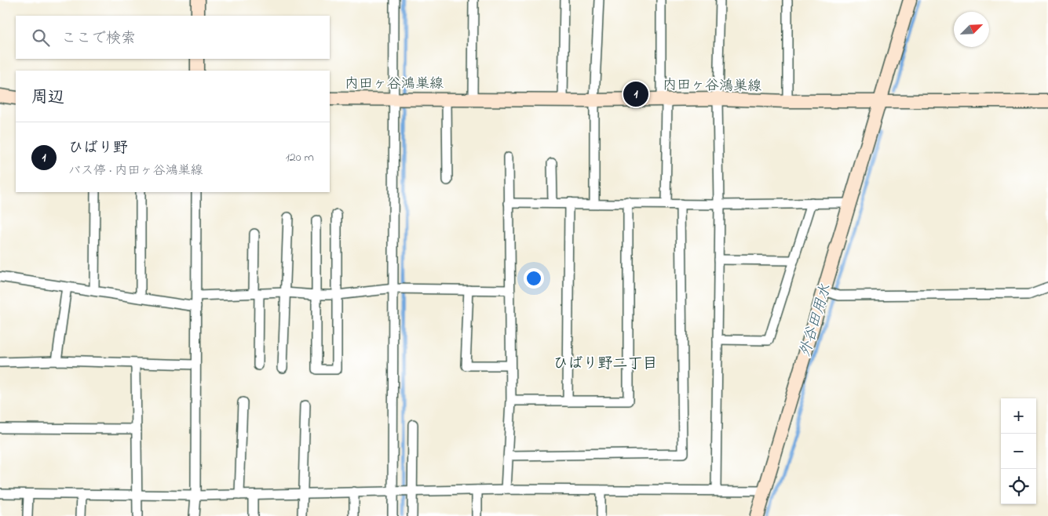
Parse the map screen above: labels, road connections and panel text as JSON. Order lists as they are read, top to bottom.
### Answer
{
  "streets": {
    "main road": ["内田ヶ谷鴻巣線"]
  },
  "districts": ["ひばり野二丁目"],
  "water": ["外谷田用水"],
  "north": "top right",
  "page": {
    "search": "ここで検索",
    "heading": "周辺",
    "pins": "1",
    "list": [
      {
        "mark": "1",
        "name": "ひばり野",
        "note": "バス停 · 内田ヶ谷鴻巣線",
        "value": "120 m"
      }
    ],
    "map_buttons": ["+", "−"]
  }
}
